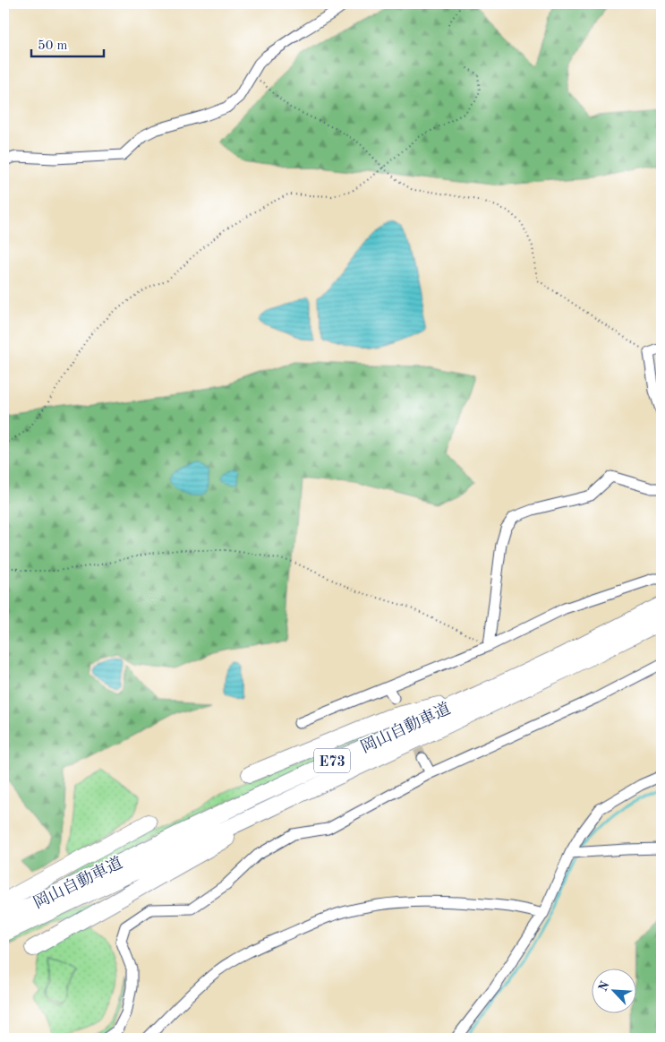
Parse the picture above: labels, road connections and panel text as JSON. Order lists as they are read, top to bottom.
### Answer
{
  "streets": {
    "highway": ["岡山自動車道", "E73"]
  },
  "scale_bar": "50 m",
  "north": "top left"
}
